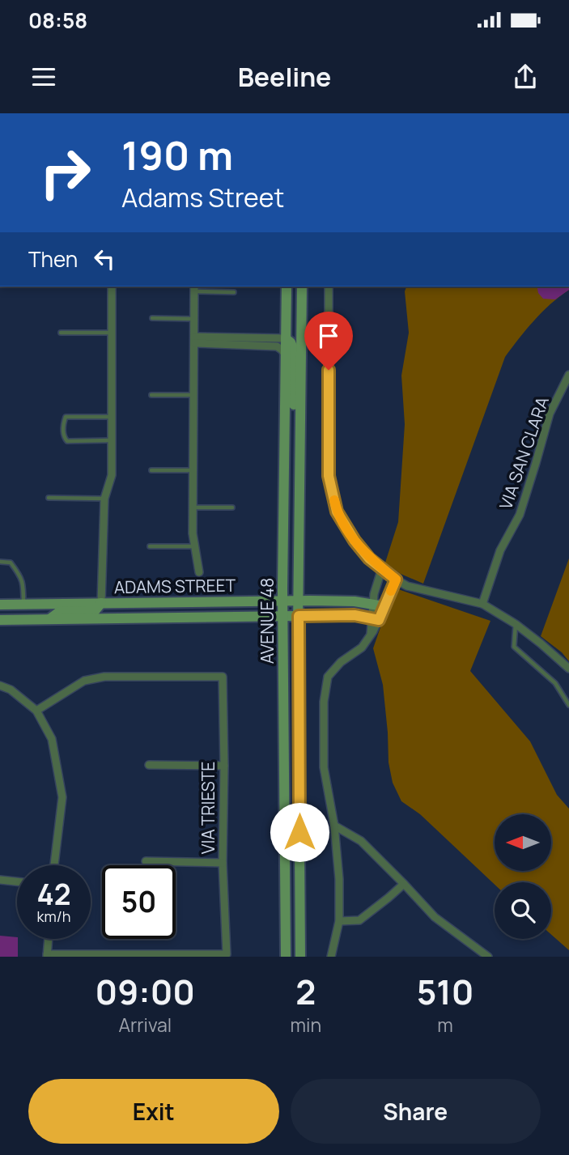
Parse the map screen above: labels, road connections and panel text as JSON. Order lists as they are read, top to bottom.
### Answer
{
  "streets": {
    "main road": ["ADAMS STREET", "AVENUE 48"],
    "street": ["VIA SAN CLARA", "VIA TRIESTE"]
  },
  "crossings": [
    ["ADAMS STREET", "AVENUE 48"]
  ],
  "north": "left",
  "page": {
    "status": "08:58",
    "header": "Beeline",
    "turn": ["190 m", "Adams Street"],
    "then": "Then",
    "speed": "42 km/h",
    "limit": "50",
    "eta": [
      "09:00",
      "Arrival",
      "2",
      "min",
      "510",
      "m"
    ],
    "buttons": ["Exit", "Share"]
  }
}
